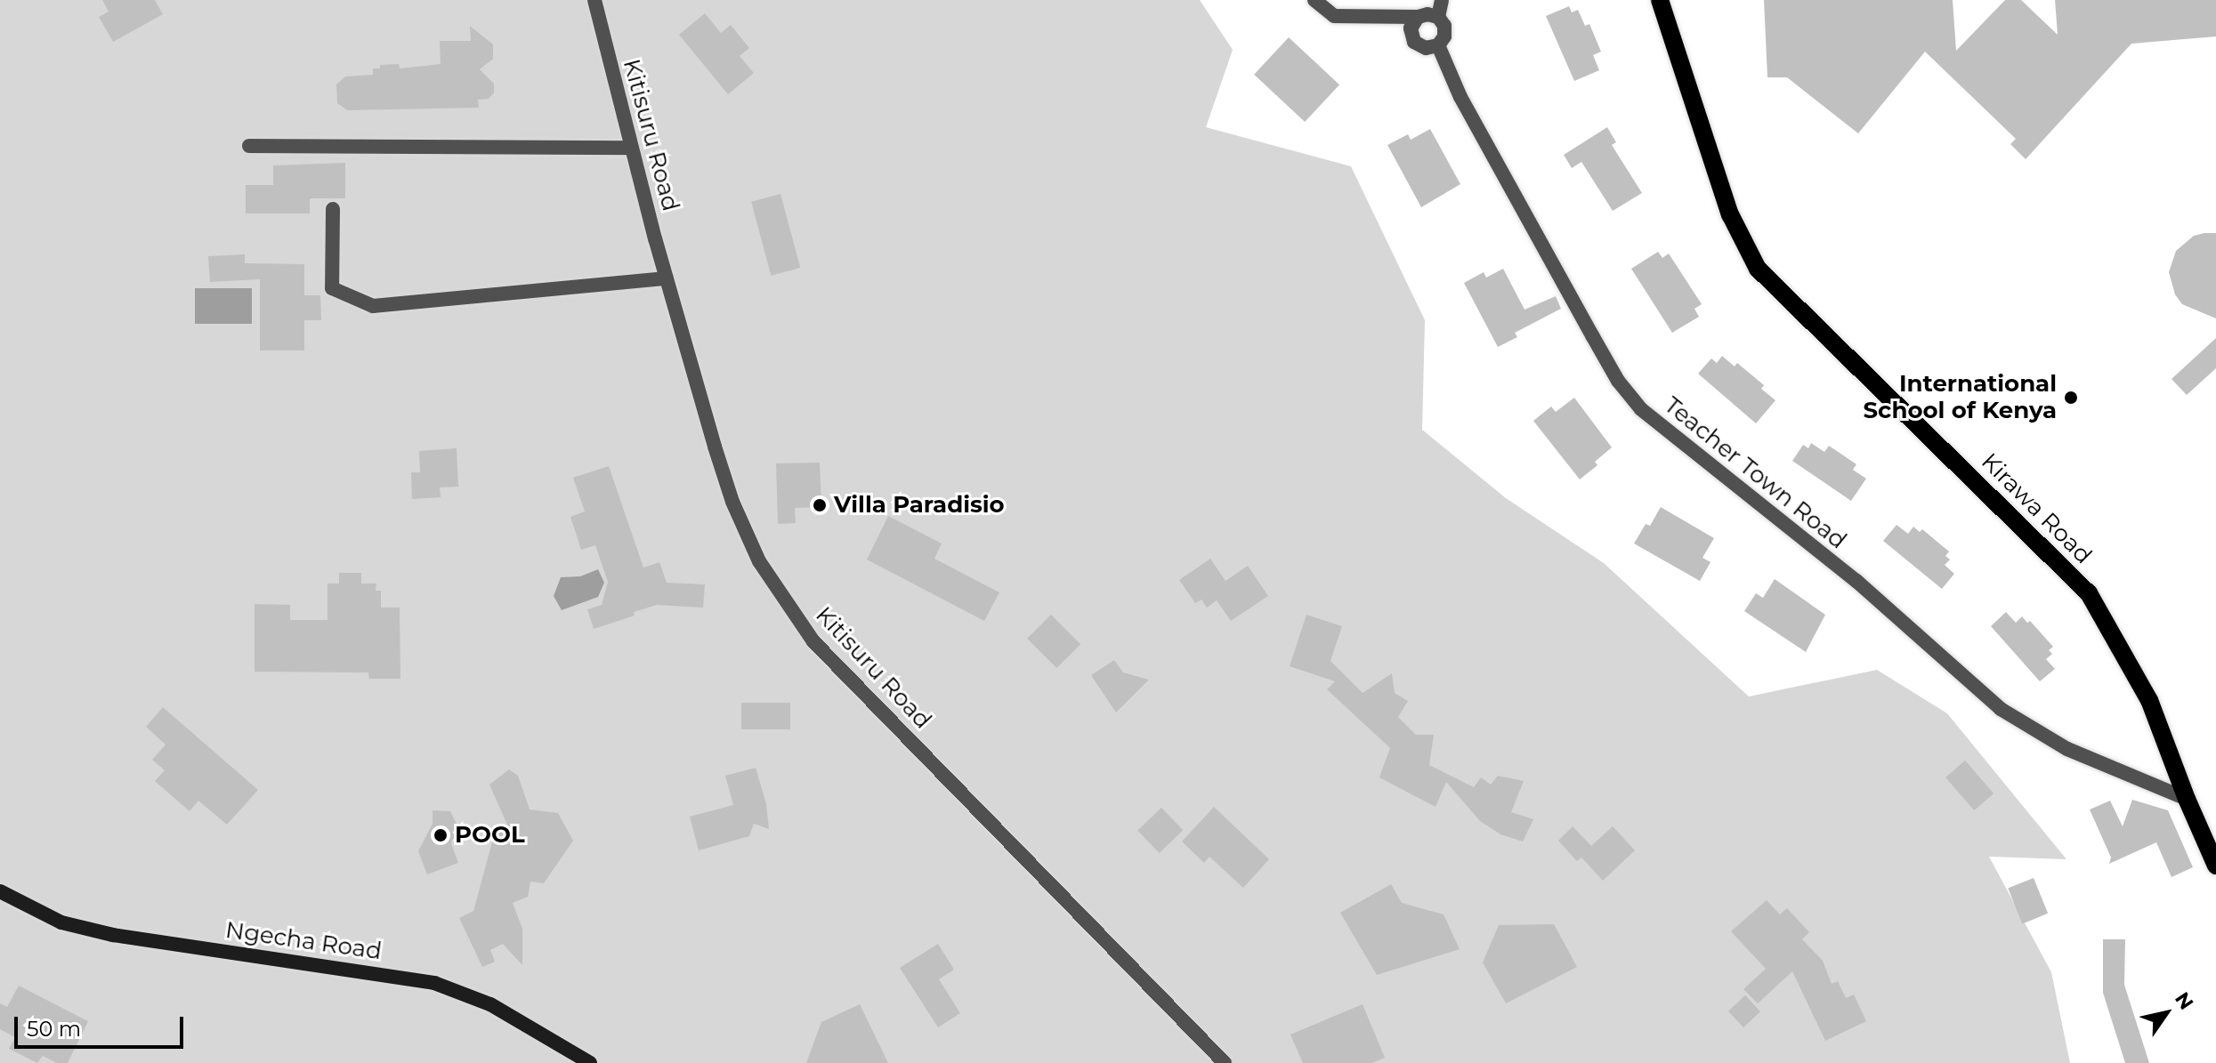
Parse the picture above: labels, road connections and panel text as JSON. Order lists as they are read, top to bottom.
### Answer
{
  "streets": {
    "main road": ["Kirawa Road", "Ngecha Road"],
    "street": ["Kitisuru Road", "Teacher Town Road"]
  },
  "crossings": [
    ["Teacher Town Road", "Kirawa Road"]
  ],
  "places": ["International School of Kenya", "Villa Paradisio", "POOL"],
  "scale_bar": "50 m",
  "north": "top right"
}
